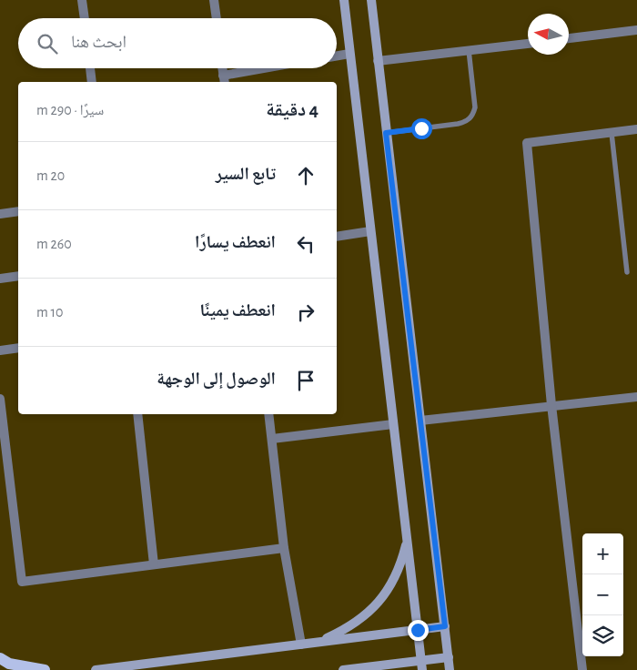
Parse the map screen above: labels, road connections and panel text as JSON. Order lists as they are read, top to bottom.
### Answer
{
  "north": "left",
  "page": {
    "search": "ابحث هنا",
    "heading": ["4 دقيقة", "سيرًا · 290 m"],
    "list": [
      ["تابع السير", "20 m"],
      ["انعطف يسارًا", "260 m"],
      ["انعطف يمينًا", "10 m"],
      "الوصول إلى الوجهة"
    ],
    "map_buttons": ["+", "−"]
  }
}
